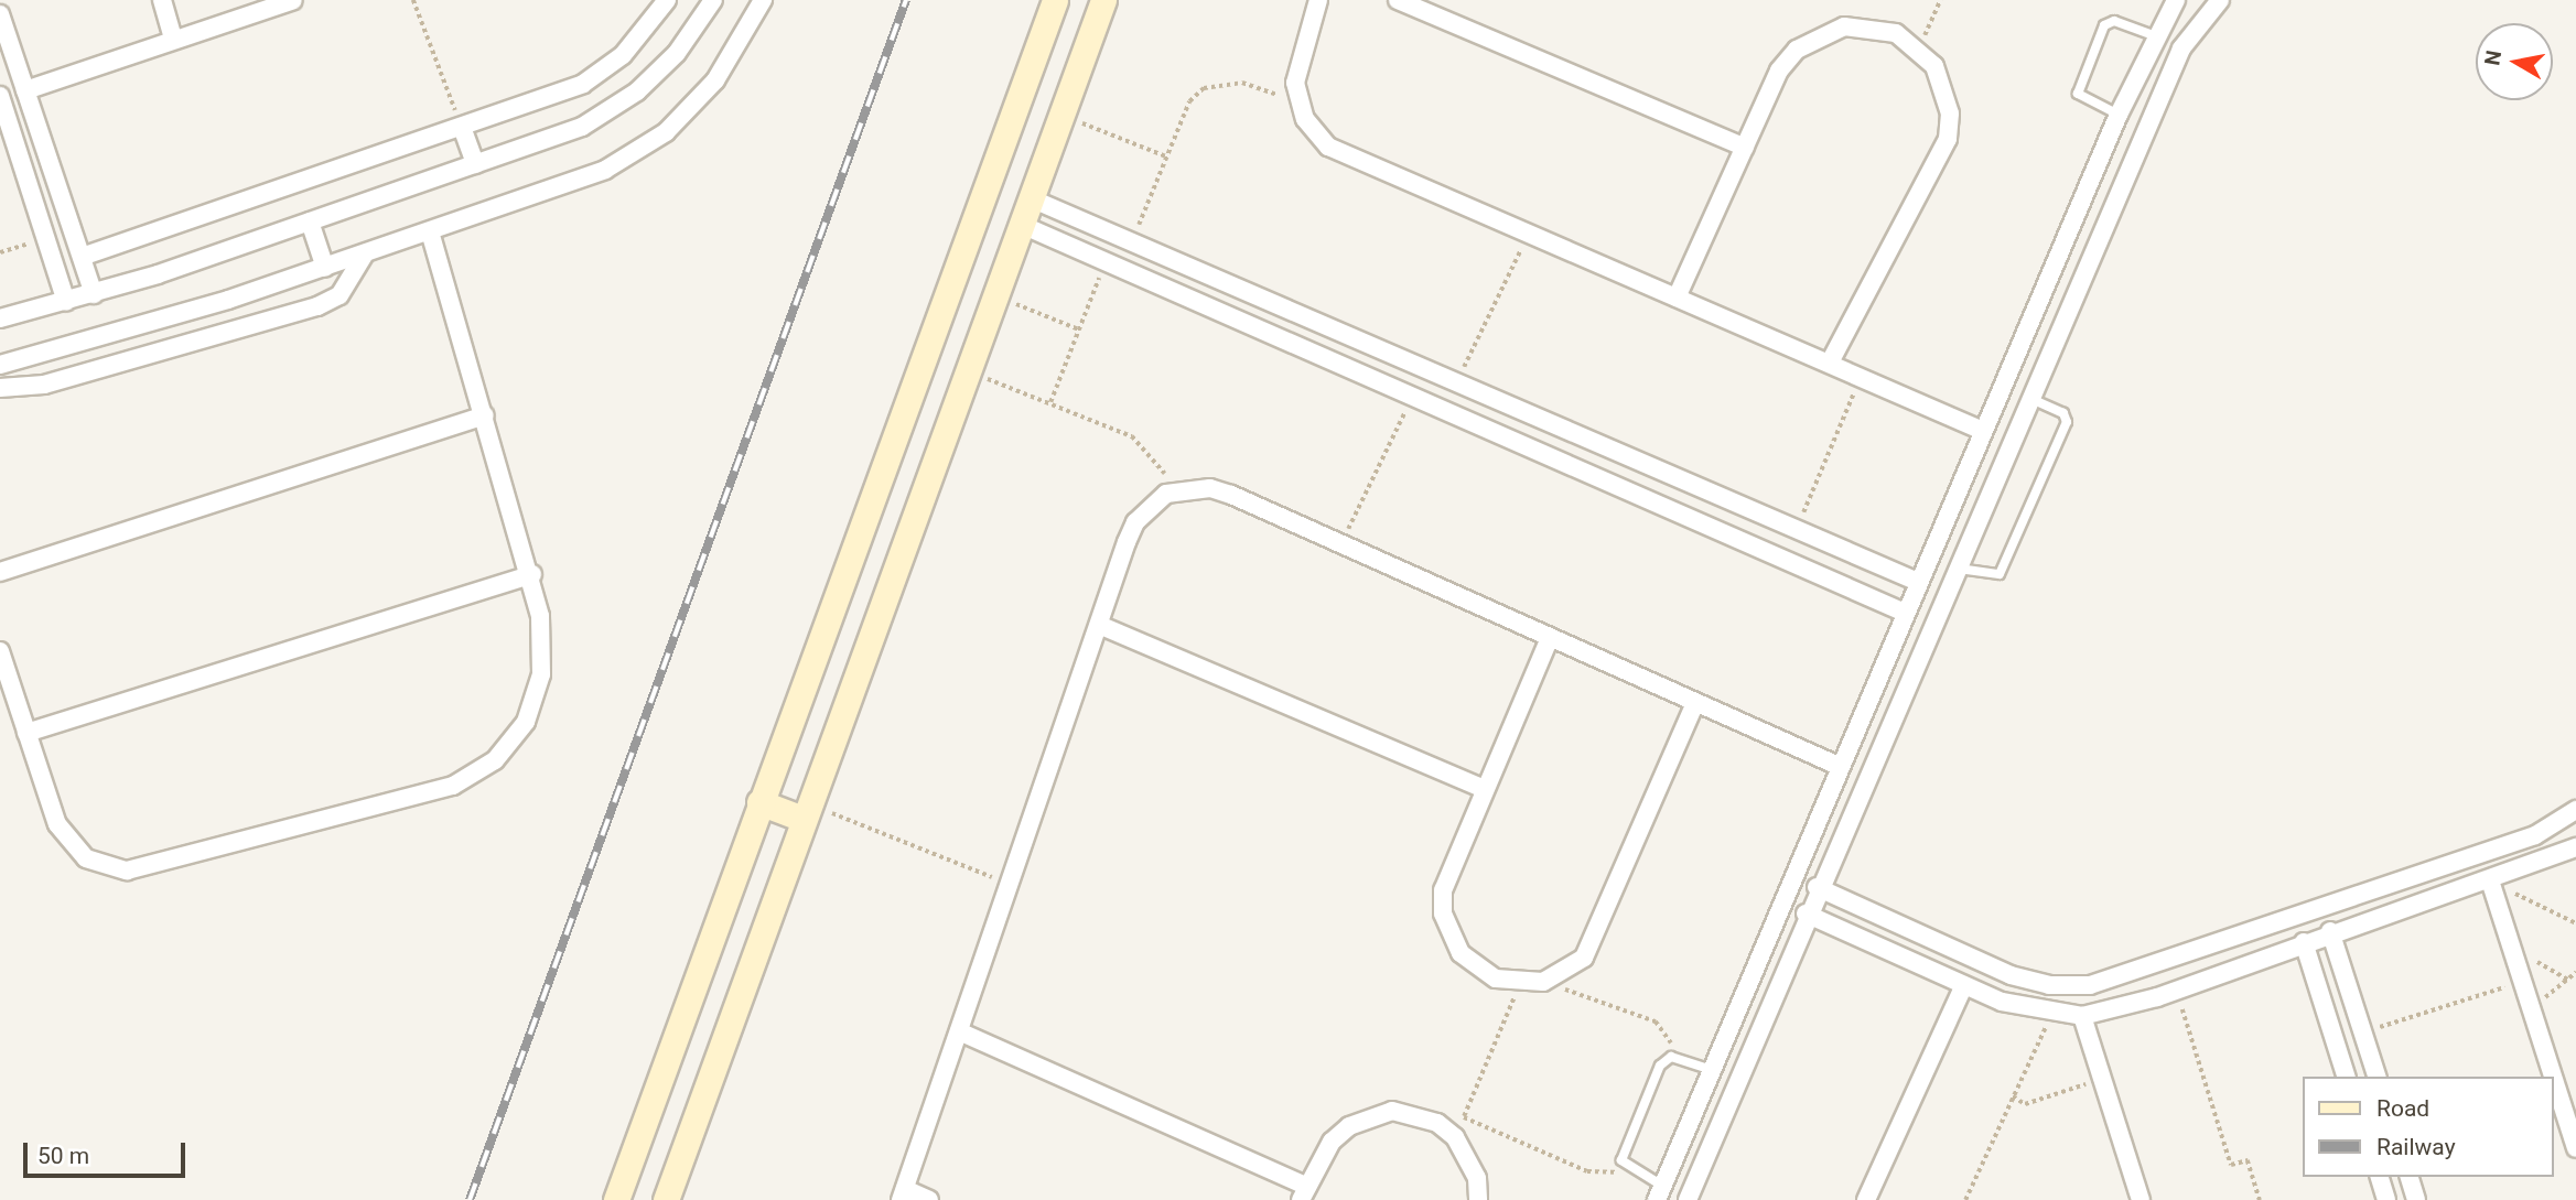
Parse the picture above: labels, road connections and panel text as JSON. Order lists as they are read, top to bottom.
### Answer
{
  "legend": ["Road", "Railway"],
  "scale_bar": "50 m",
  "north": "left"
}
